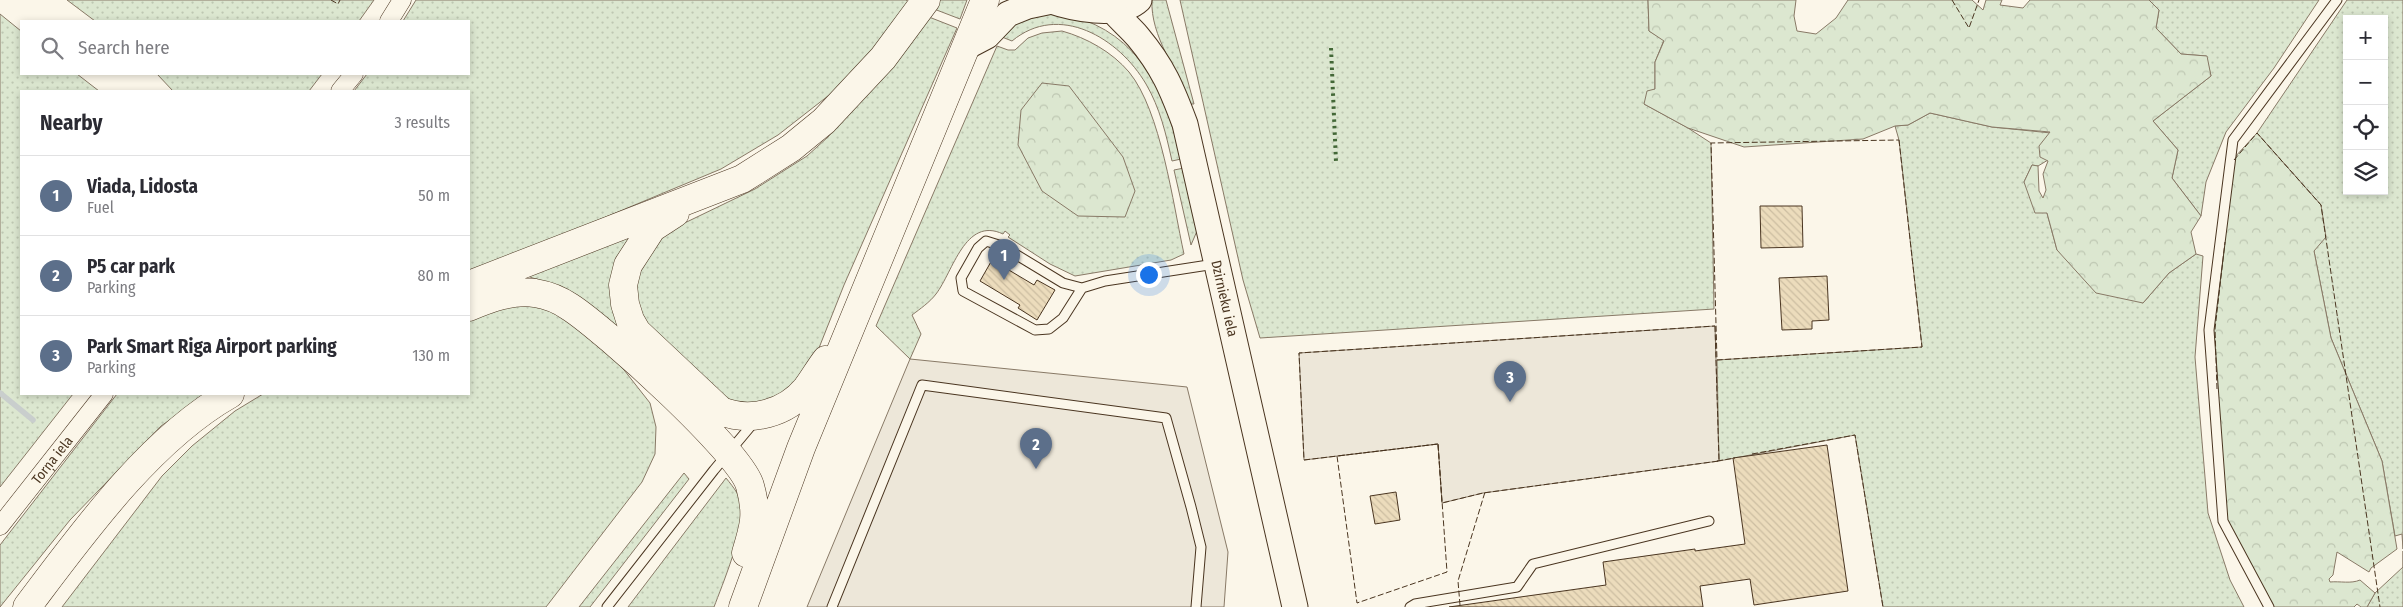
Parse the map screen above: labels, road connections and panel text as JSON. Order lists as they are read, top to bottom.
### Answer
{
  "streets": {
    "street": ["Dzirnieku iela", "Torņa iela"]
  },
  "page": {
    "map_buttons": ["+", "−"],
    "search": "Search here",
    "heading": ["Nearby", "3 results"],
    "list": [
      {
        "mark": "1",
        "name": "Viada, Lidosta",
        "note": "Fuel",
        "value": "50 m"
      },
      {
        "mark": "2",
        "name": "P5 car park",
        "note": "Parking",
        "value": "80 m"
      },
      {
        "mark": "3",
        "name": "Park Smart Riga Airport parking",
        "note": "Parking",
        "value": "130 m"
      }
    ],
    "pins": ["1", "3", "2"]
  }
}
